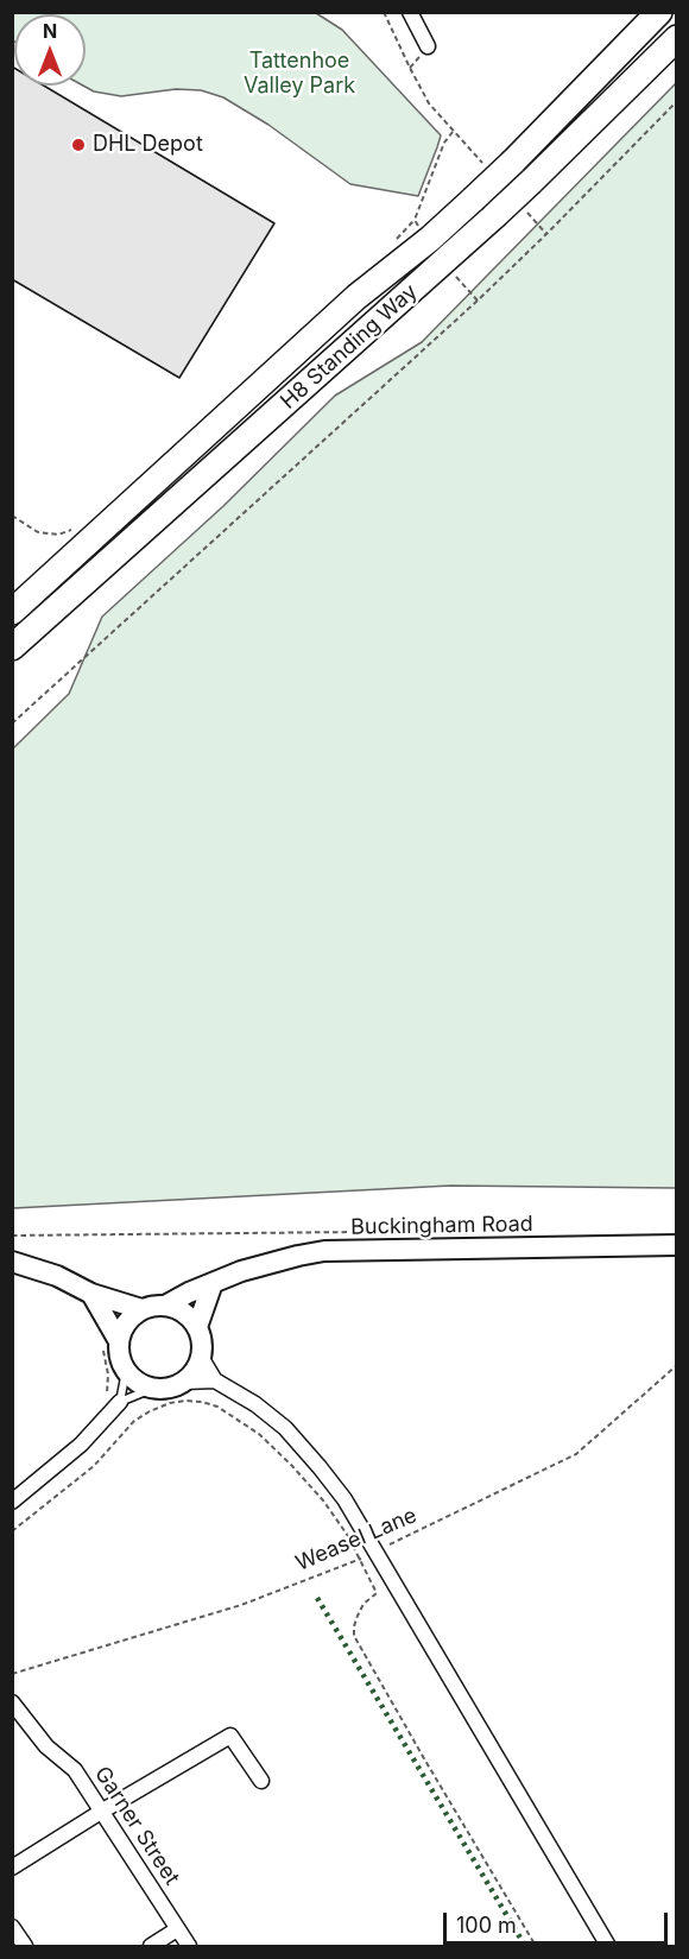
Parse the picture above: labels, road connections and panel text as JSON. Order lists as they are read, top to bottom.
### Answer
{
  "streets": {
    "highway": ["H8 Standing Way"],
    "main road": ["Buckingham Road"],
    "street": ["Garner Street"],
    "path": ["Weasel Lane"]
  },
  "parks": ["Tattenhoe Valley Park"],
  "places": ["DHL Depot"],
  "scale_bar": "100 m",
  "north": "top"
}
